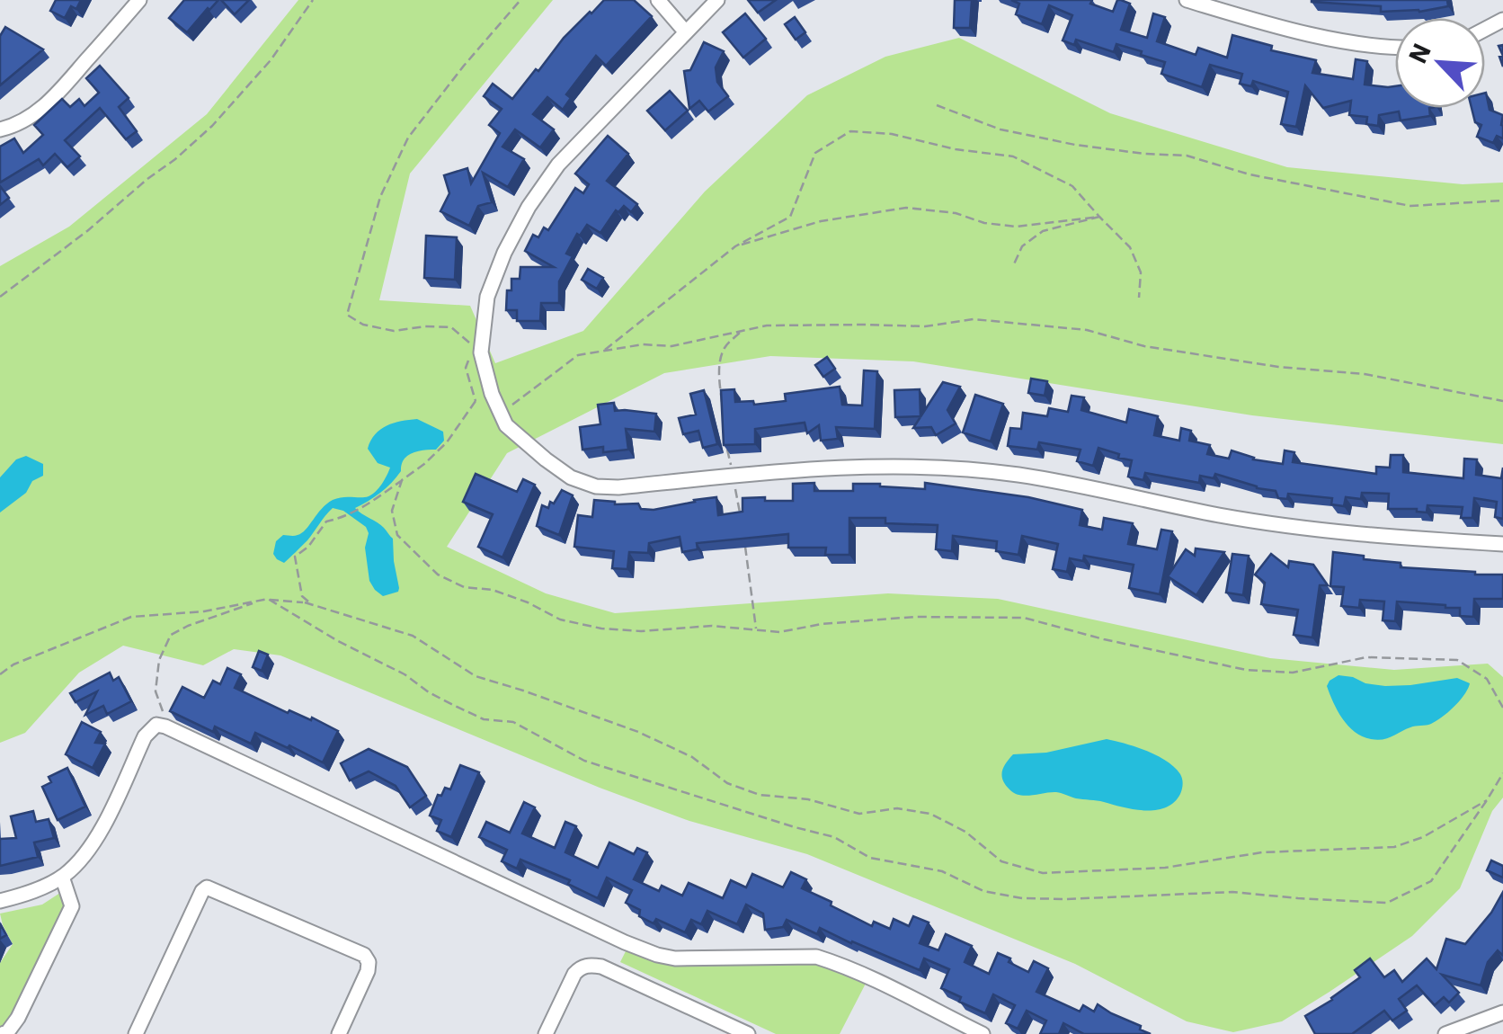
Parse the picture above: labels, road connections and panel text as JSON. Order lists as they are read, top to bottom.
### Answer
{
  "north": "top left"
}
